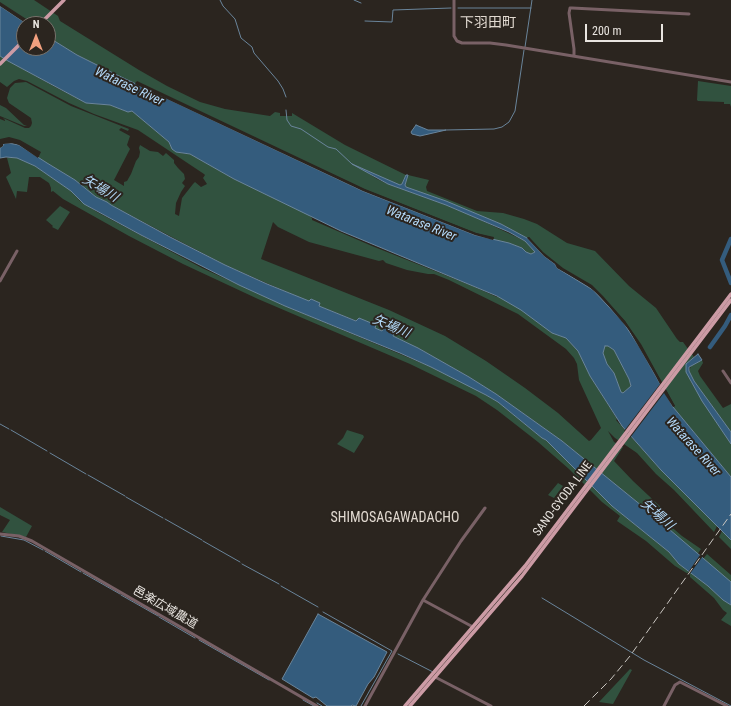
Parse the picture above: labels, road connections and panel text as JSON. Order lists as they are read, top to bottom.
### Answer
{
  "streets": {
    "main road": ["SANO-GYODA LINE"],
    "street": ["邑楽広域農道"]
  },
  "districts": ["下羽田町", "SHIMOSAGAWADACHO"],
  "water": ["Watarase River", "矢場川"],
  "scale_bar": "200 m",
  "north": "top"
}
